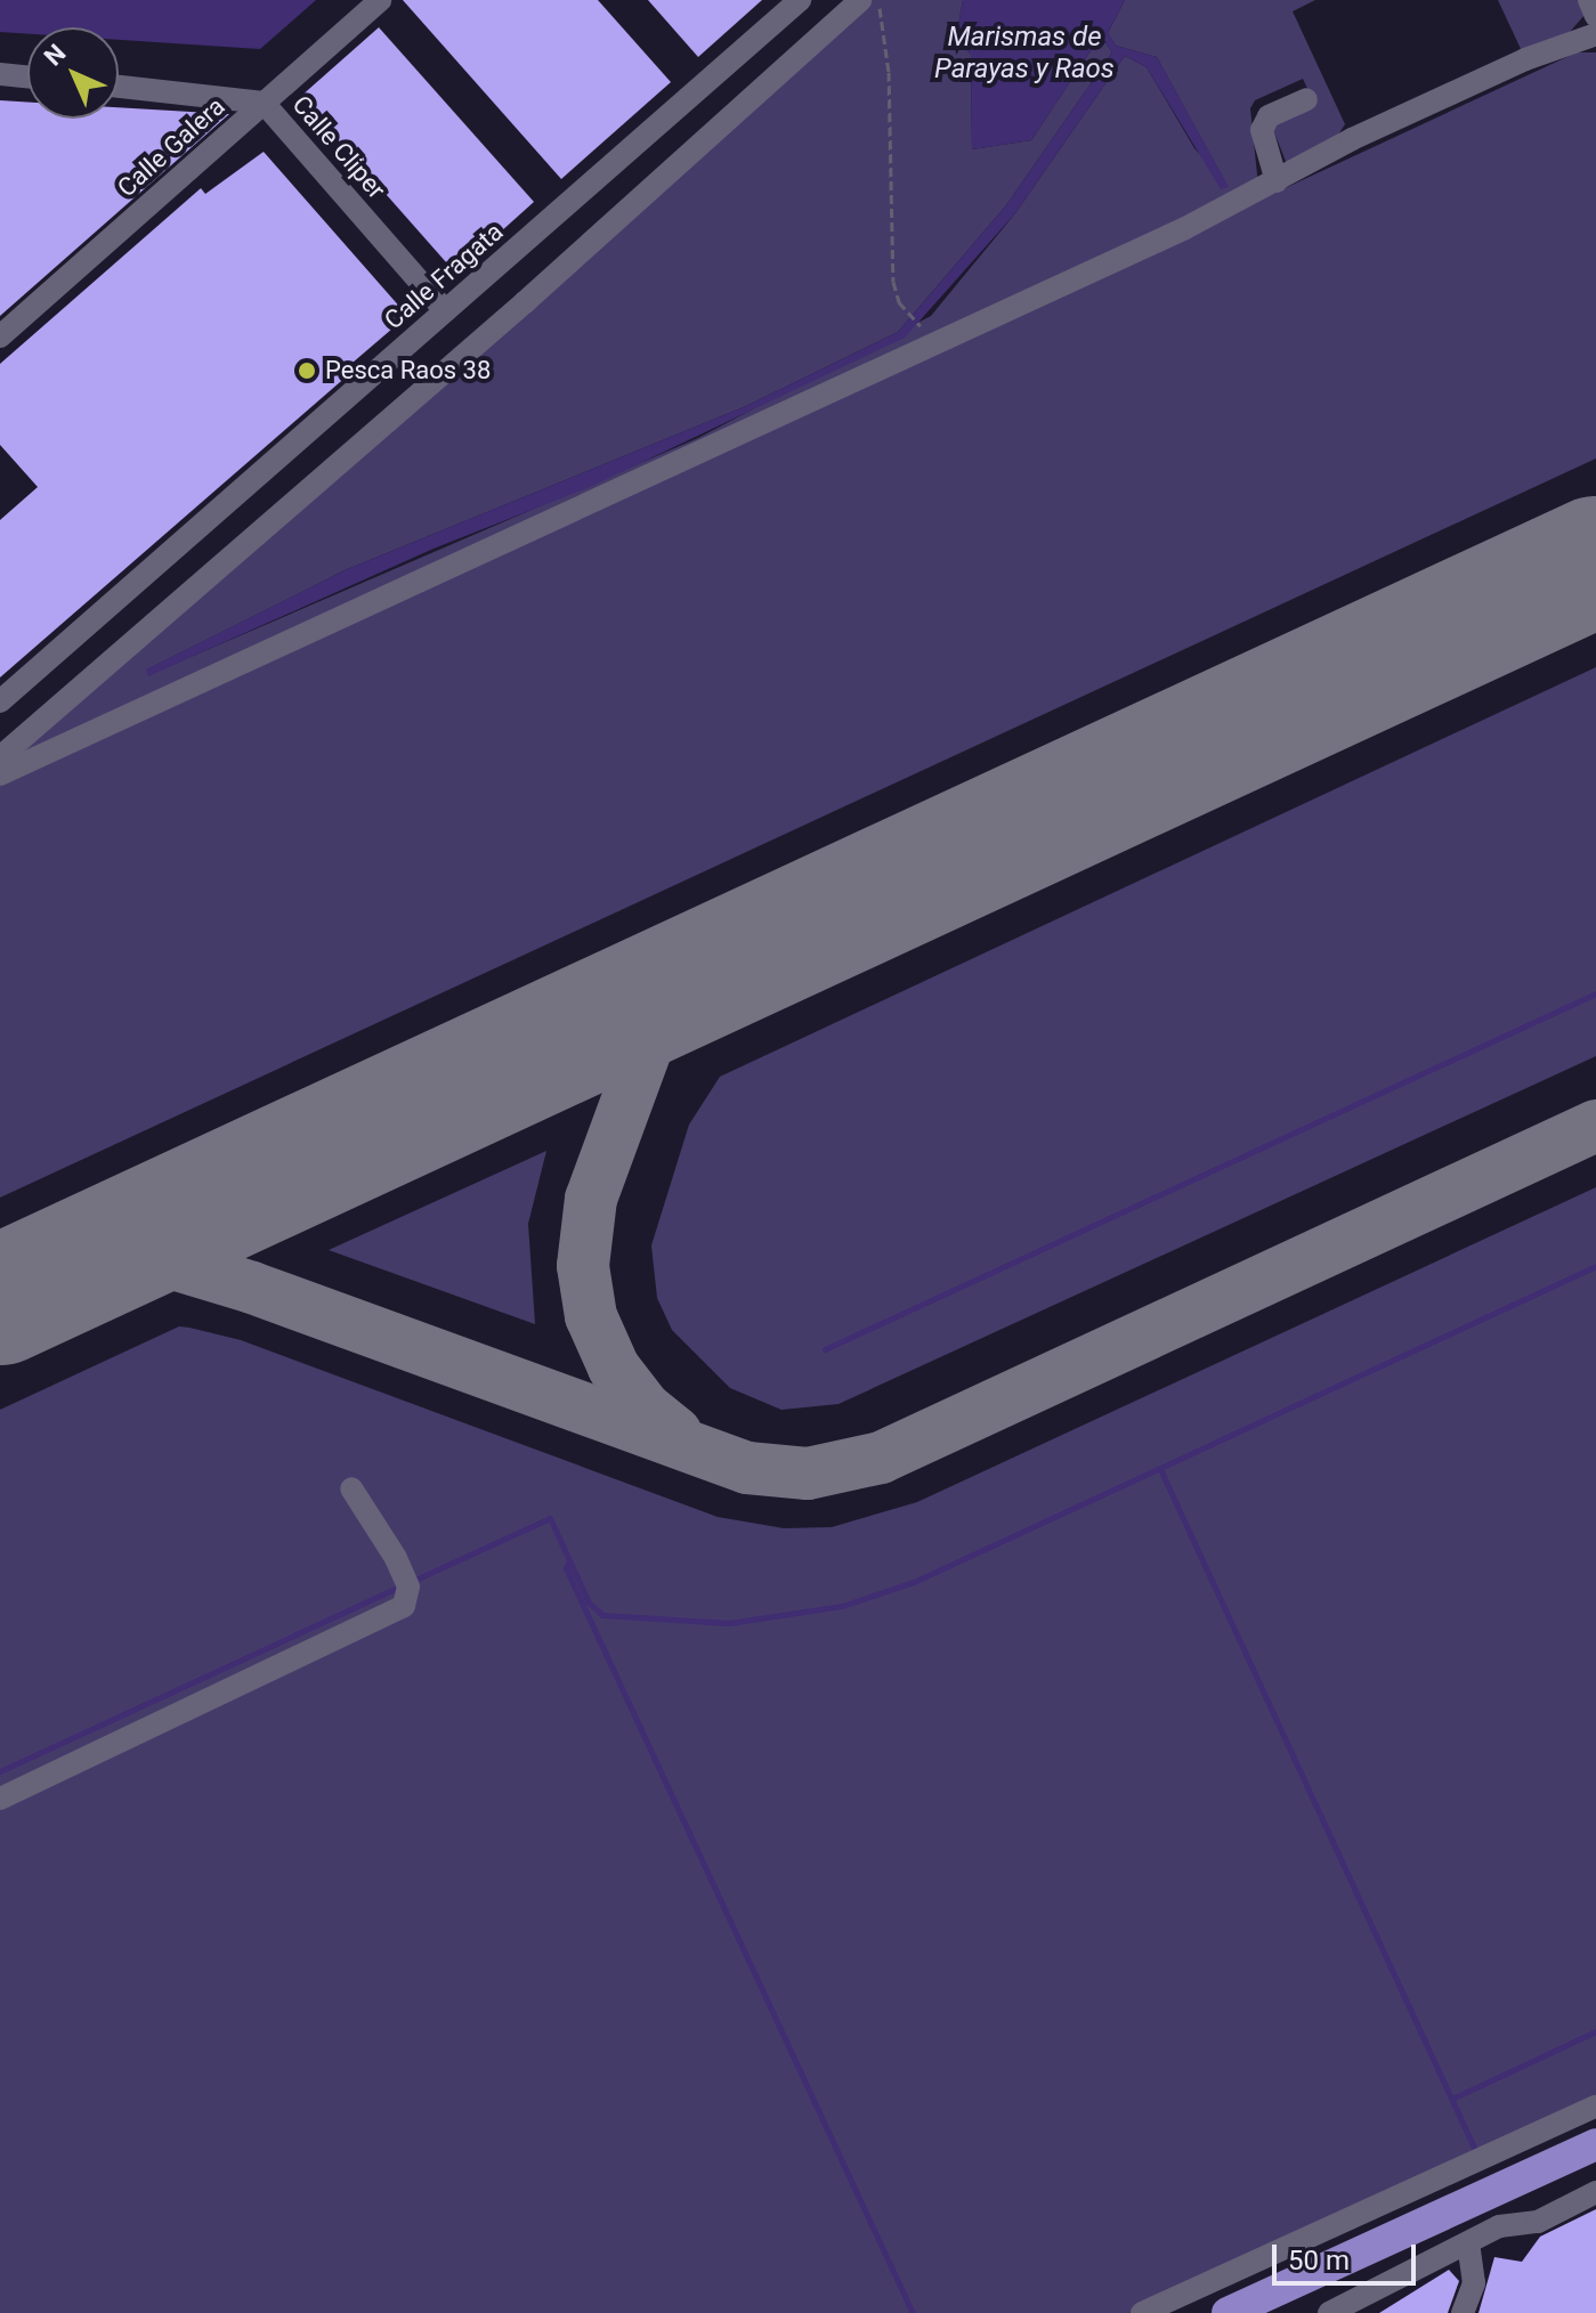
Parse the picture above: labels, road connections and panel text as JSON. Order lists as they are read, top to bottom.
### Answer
{
  "streets": {
    "street": ["Calle Galera", "Calle Cliper", "Calle Fragata"]
  },
  "crossings": [
    ["Calle Galera", "Calle Cliper"],
    ["Calle Cliper", "Calle Fragata"]
  ],
  "water": ["Marismas de Parayas y Raos"],
  "places": ["Pesca Raos 38"],
  "scale_bar": "50 m",
  "north": "top left"
}
